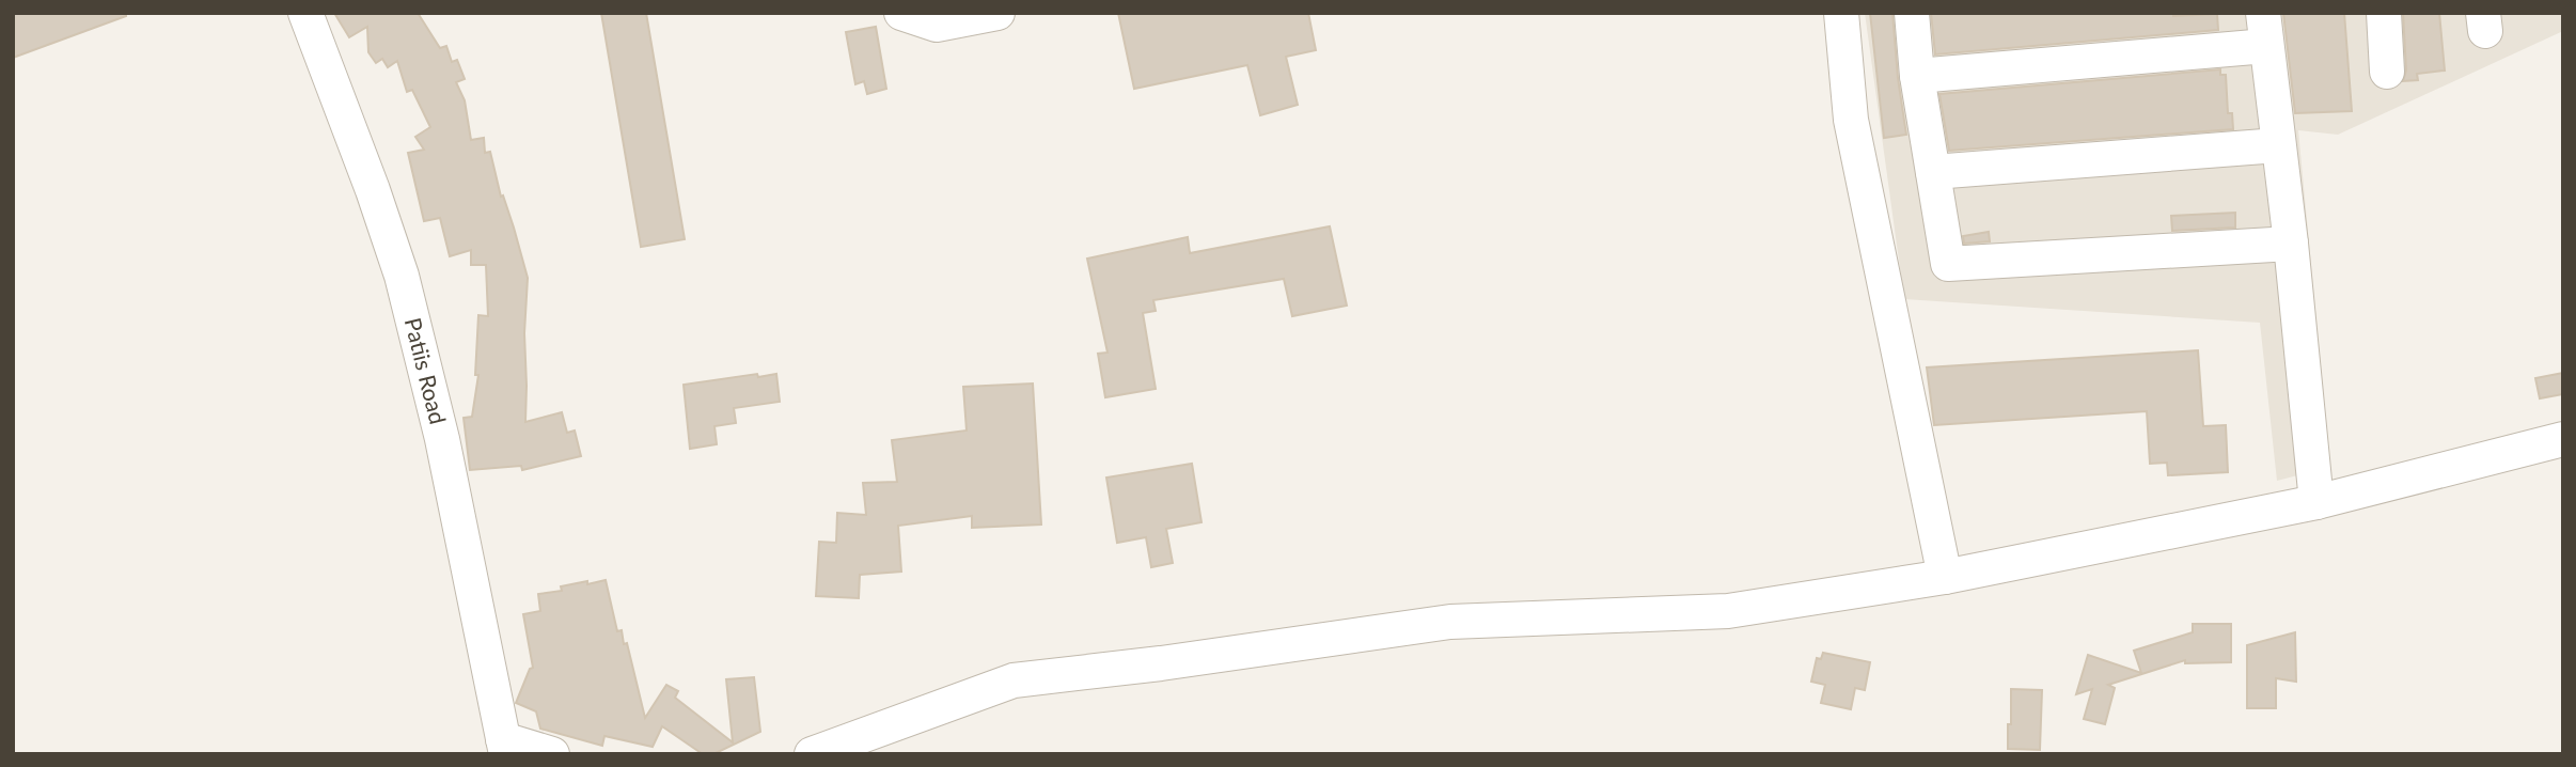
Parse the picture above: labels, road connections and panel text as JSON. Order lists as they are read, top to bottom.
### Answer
{
  "streets": {
    "street": ["Patiis Road"]
  }
}
